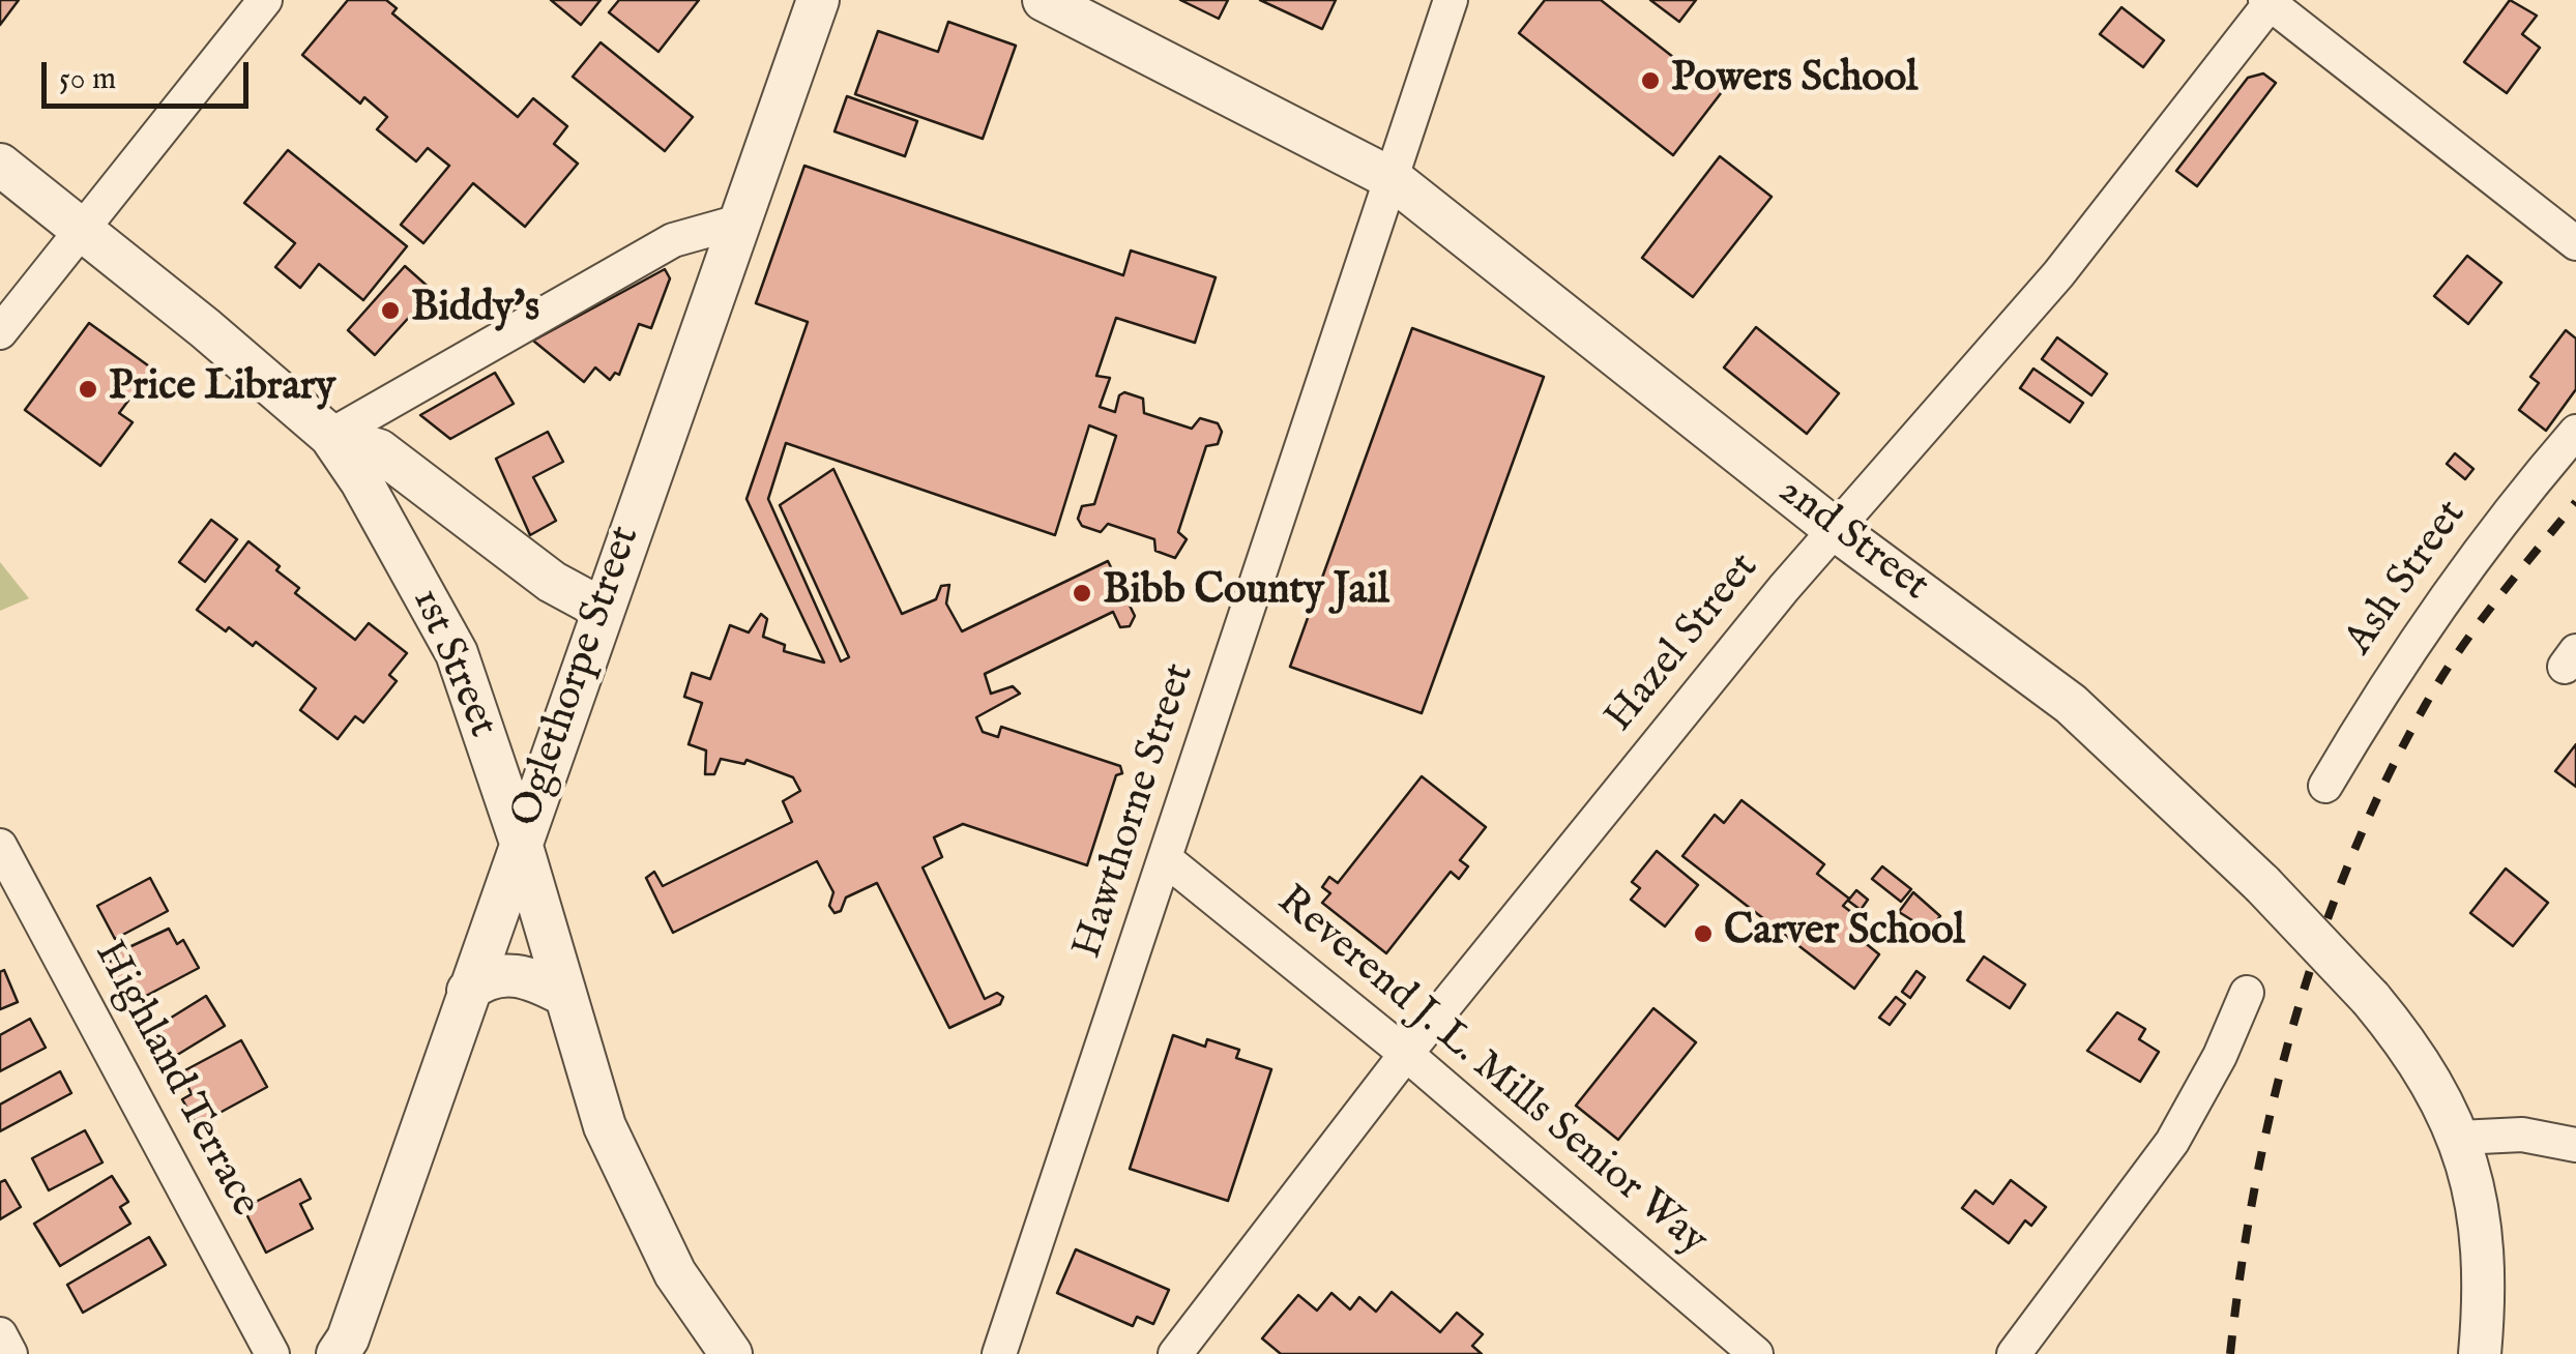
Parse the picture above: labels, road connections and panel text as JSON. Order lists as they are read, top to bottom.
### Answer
{
  "streets": {
    "street": [
      "2nd Street",
      "Ash Street",
      "Hazel Street",
      "1st Street",
      "Oglethorpe Street",
      "Hawthorne Street",
      "Reverend J. L. Mills Senior Way",
      "Highland Terrace"
    ]
  },
  "crossings": [
    ["2nd Street", "Hazel Street"],
    ["2nd Street", "Hawthorne Street"],
    ["Hazel Street", "Reverend J. L. Mills Senior Way"],
    ["1st Street", "Oglethorpe Street"],
    ["Hawthorne Street", "Reverend J. L. Mills Senior Way"]
  ],
  "places": [
    "Powers School",
    "Biddy's",
    "Price Library",
    "Bibb County Jail",
    "Carver School"
  ],
  "scale_bar": "50 m"
}
